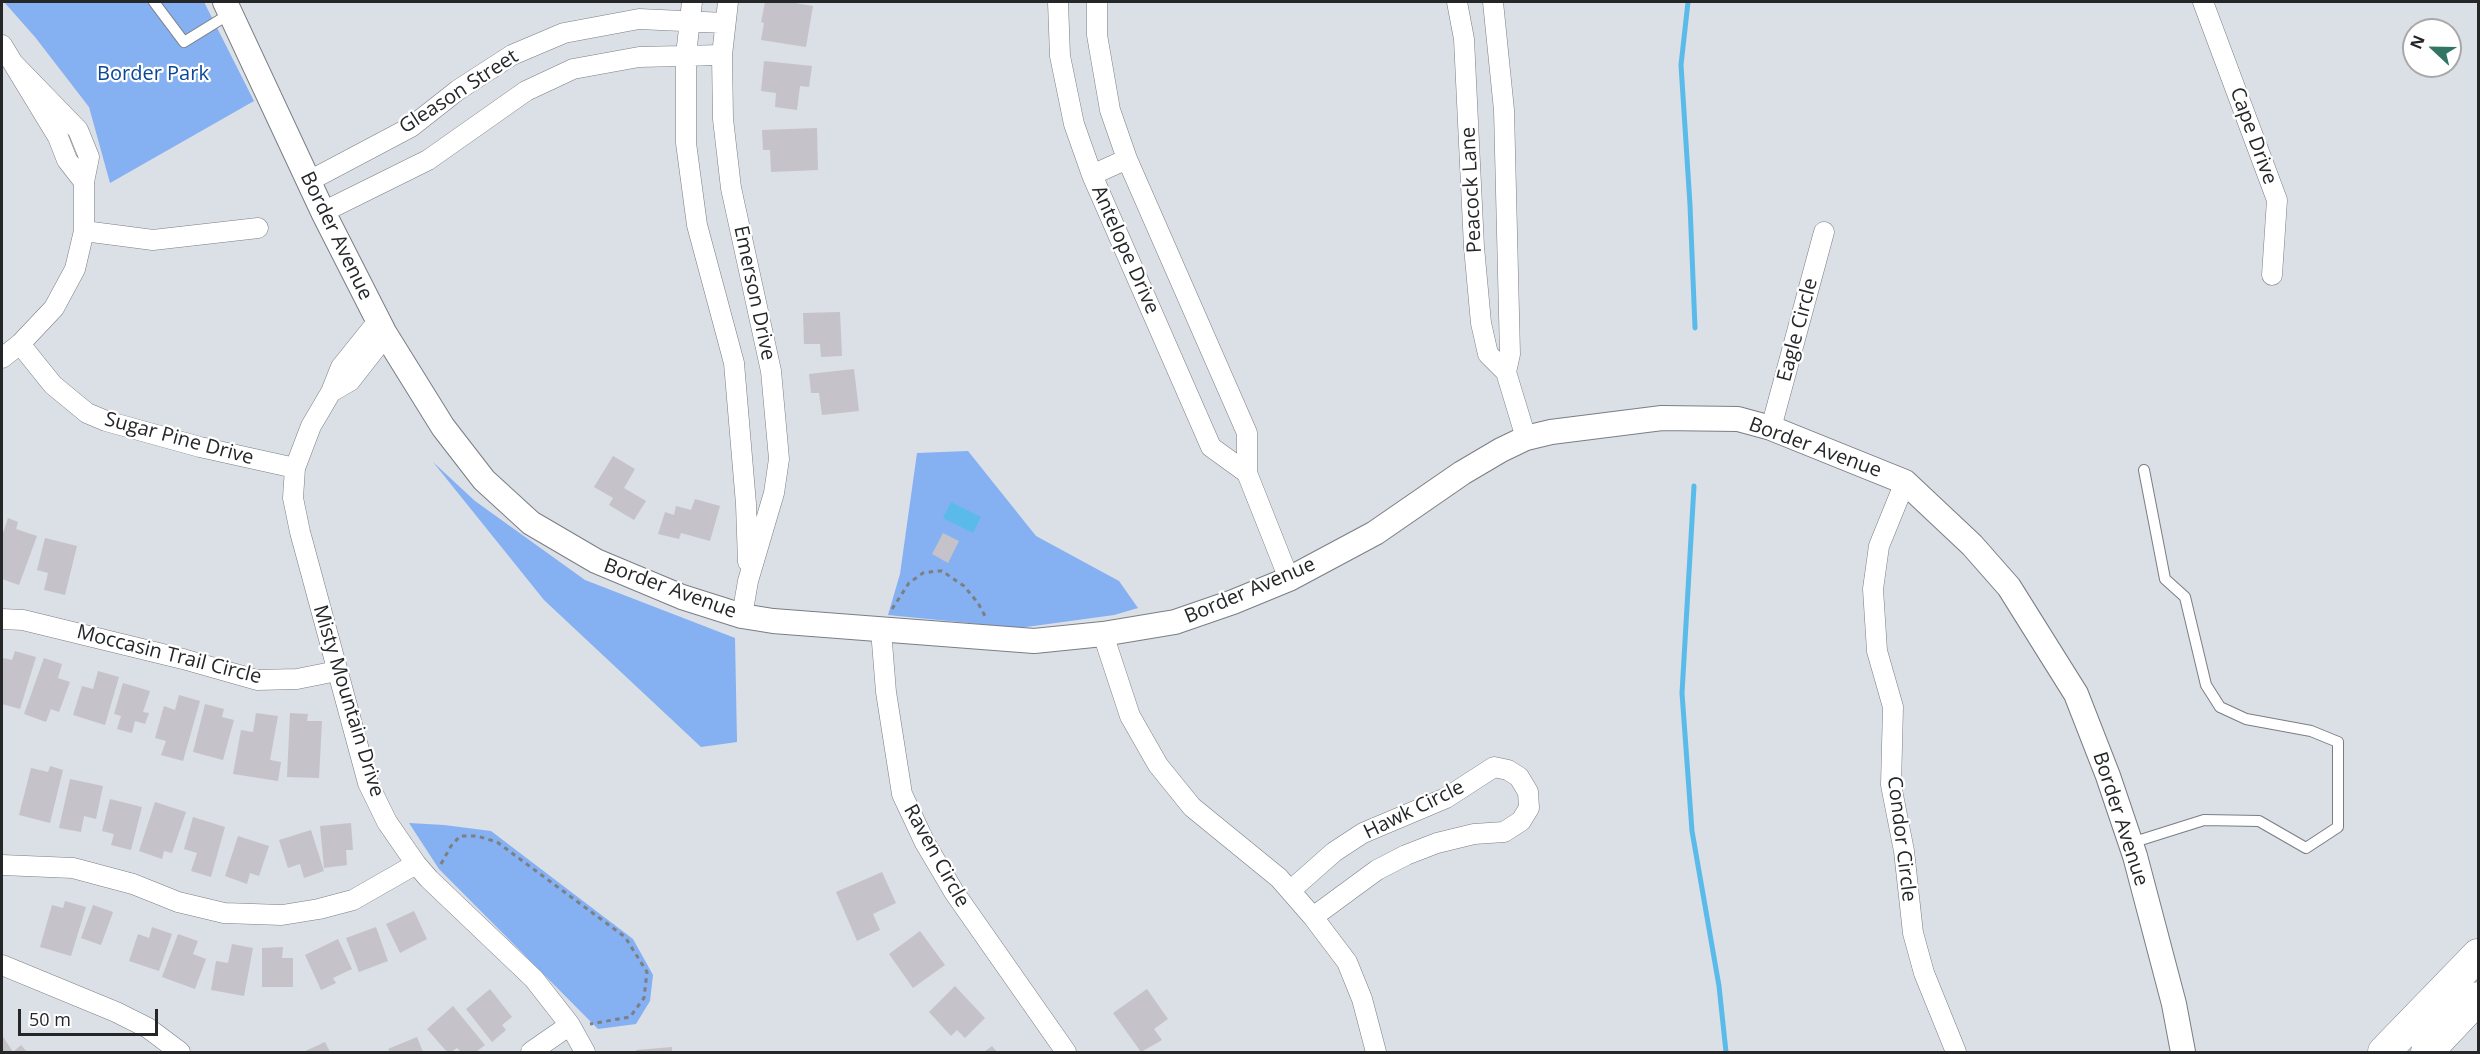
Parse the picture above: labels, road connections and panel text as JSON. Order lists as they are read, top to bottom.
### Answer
{
  "streets": {
    "street": [
      "Gleason Street",
      "Cape Drive",
      "Peacock Lane",
      "Border Avenue",
      "Antelope Drive",
      "Emerson Drive",
      "Eagle Circle",
      "Sugar Pine Drive",
      "Moccasin Trail Circle",
      "Misty Mountain Drive",
      "Hawk Circle",
      "Condor Circle",
      "Raven Circle"
    ]
  },
  "crossings": [
    ["Gleason Street", "Border Avenue"],
    ["Gleason Street", "Emerson Drive"],
    ["Peacock Lane", "Border Avenue"],
    ["Border Avenue", "Antelope Drive"],
    ["Border Avenue", "Emerson Drive"],
    ["Border Avenue", "Eagle Circle"],
    ["Border Avenue", "Misty Mountain Drive"],
    ["Border Avenue", "Condor Circle"],
    ["Border Avenue", "Raven Circle"],
    ["Sugar Pine Drive", "Misty Mountain Drive"],
    ["Moccasin Trail Circle", "Misty Mountain Drive"]
  ],
  "parks": ["Border Park"],
  "scale_bar": "50 m",
  "north": "left"
}
